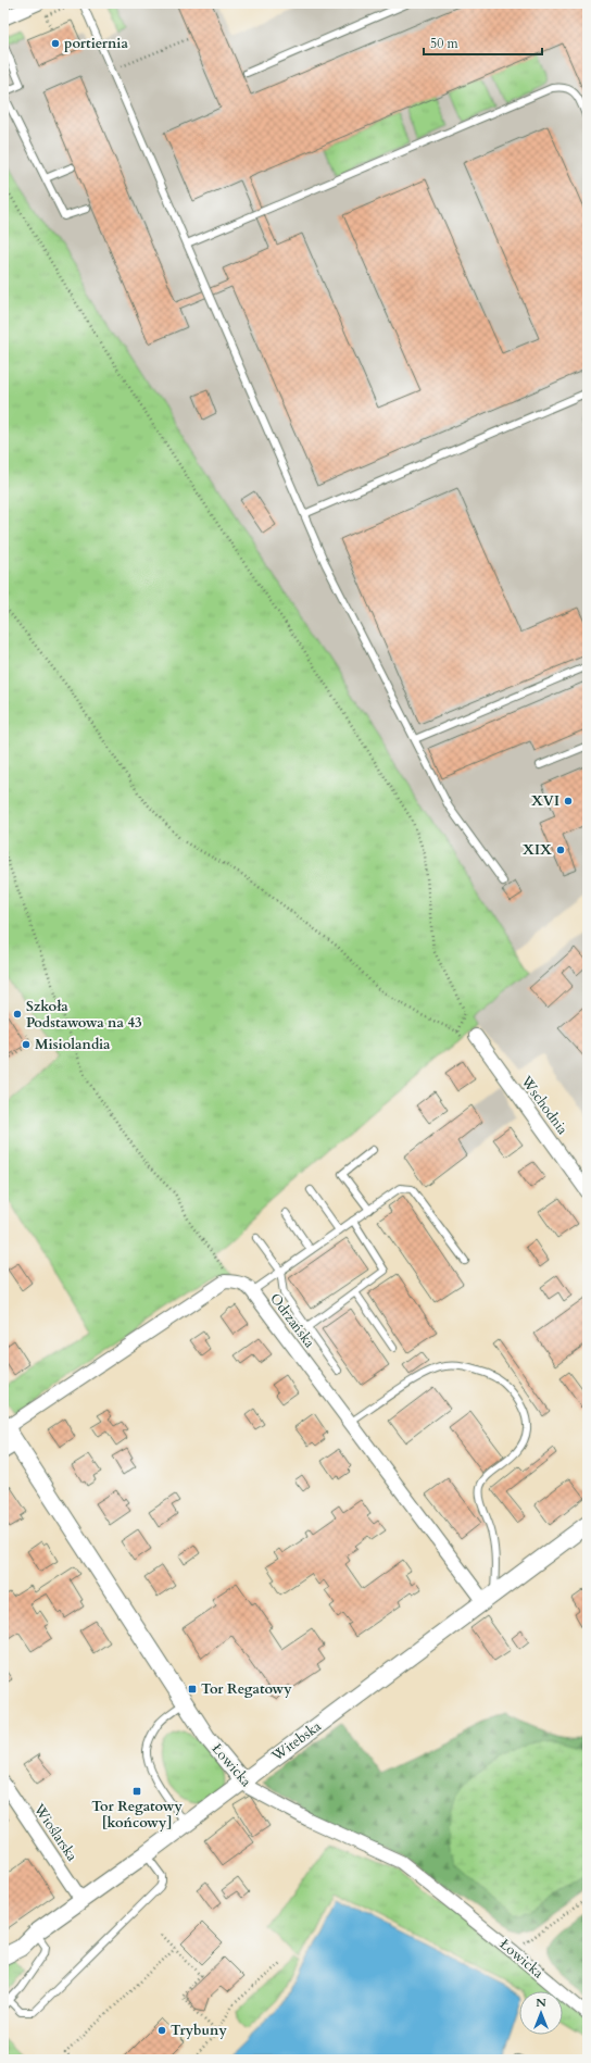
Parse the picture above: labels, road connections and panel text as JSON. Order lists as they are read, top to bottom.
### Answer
{
  "streets": {
    "street": [
      "Wschodnia",
      "Odrzańska",
      "Witebska",
      "Łowicka",
      "Wioślarska"
    ]
  },
  "crossings": [
    ["Odrzańska", "Witebska"],
    ["Witebska", "Łowicka"],
    ["Witebska", "Wioślarska"]
  ],
  "places": {
    "other": [
      "portiernia",
      "XVI",
      "XIX",
      "Szkoła Podstawowa na 43",
      "Misiolandia",
      "Trybuny"
    ],
    "transit": ["Tor Regatowy", "Tor Regatowy [końcowy]"]
  },
  "scale_bar": "50 m",
  "north": "top"
}
